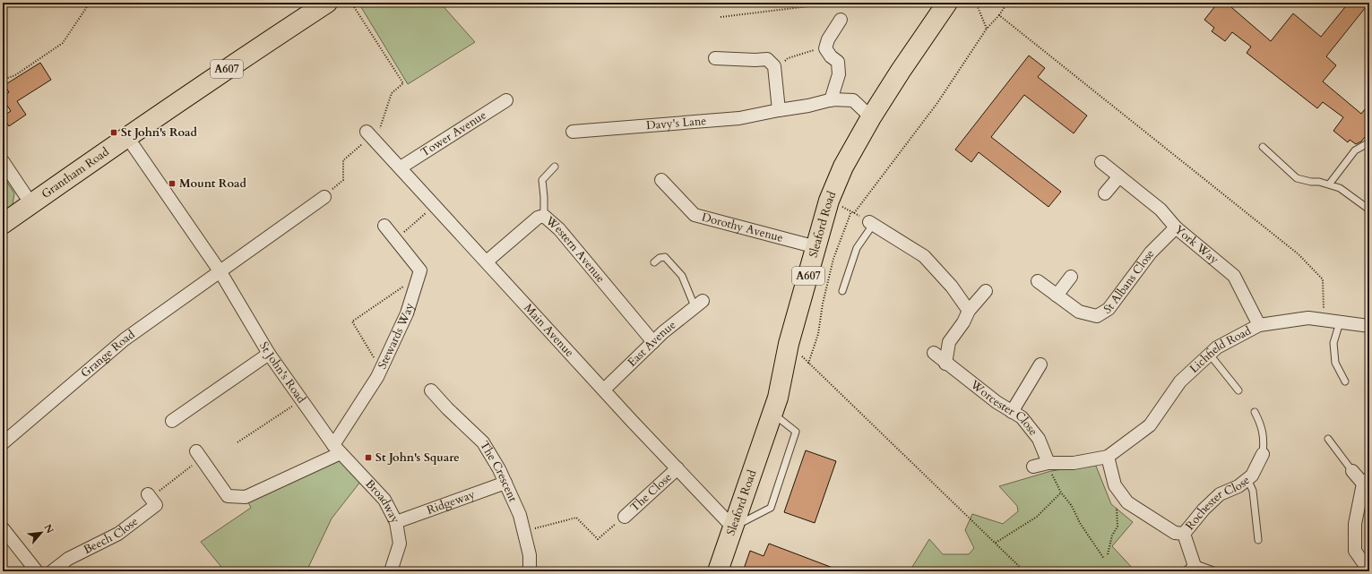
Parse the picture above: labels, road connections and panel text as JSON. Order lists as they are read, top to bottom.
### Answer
{
  "streets": {
    "main road": ["A607", "Grantham Road", "Sleaford Road"],
    "street": [
      "Davy's Lane",
      "Tower Avenue",
      "Dorothy Avenue",
      "York Way",
      "Western Avenue",
      "St Albans Close",
      "Main Avenue",
      "Stewards Way",
      "East Avenue",
      "Lichfield Road",
      "Grange Road",
      "St John's Road",
      "Worcester Close",
      "The Crescent",
      "The Close",
      "Ridgeway",
      "Broadway",
      "Rochester Close",
      "Beech Close"
    ]
  },
  "crossings": [
    ["Davy's Lane", "Sleaford Road"],
    ["Tower Avenue", "Main Avenue"],
    ["Grantham Road", "St John's Road"],
    ["Sleaford Road", "Dorothy Avenue"],
    ["Sleaford Road", "Main Avenue"],
    ["York Way", "St Albans Close"],
    ["York Way", "Lichfield Road"],
    ["Western Avenue", "Main Avenue"],
    ["Western Avenue", "East Avenue"],
    ["Main Avenue", "East Avenue"],
    ["Main Avenue", "The Close"],
    ["Stewards Way", "St John's Road"],
    ["Stewards Way", "Broadway"],
    ["Lichfield Road", "Rochester Close"],
    ["Grange Road", "St John's Road"],
    ["St John's Road", "Broadway"],
    ["The Crescent", "Ridgeway"],
    ["Ridgeway", "Broadway"]
  ],
  "places": {
    "transit": ["St John's Road", "Mount Road", "St John's Square"]
  },
  "north": "top right"
}
